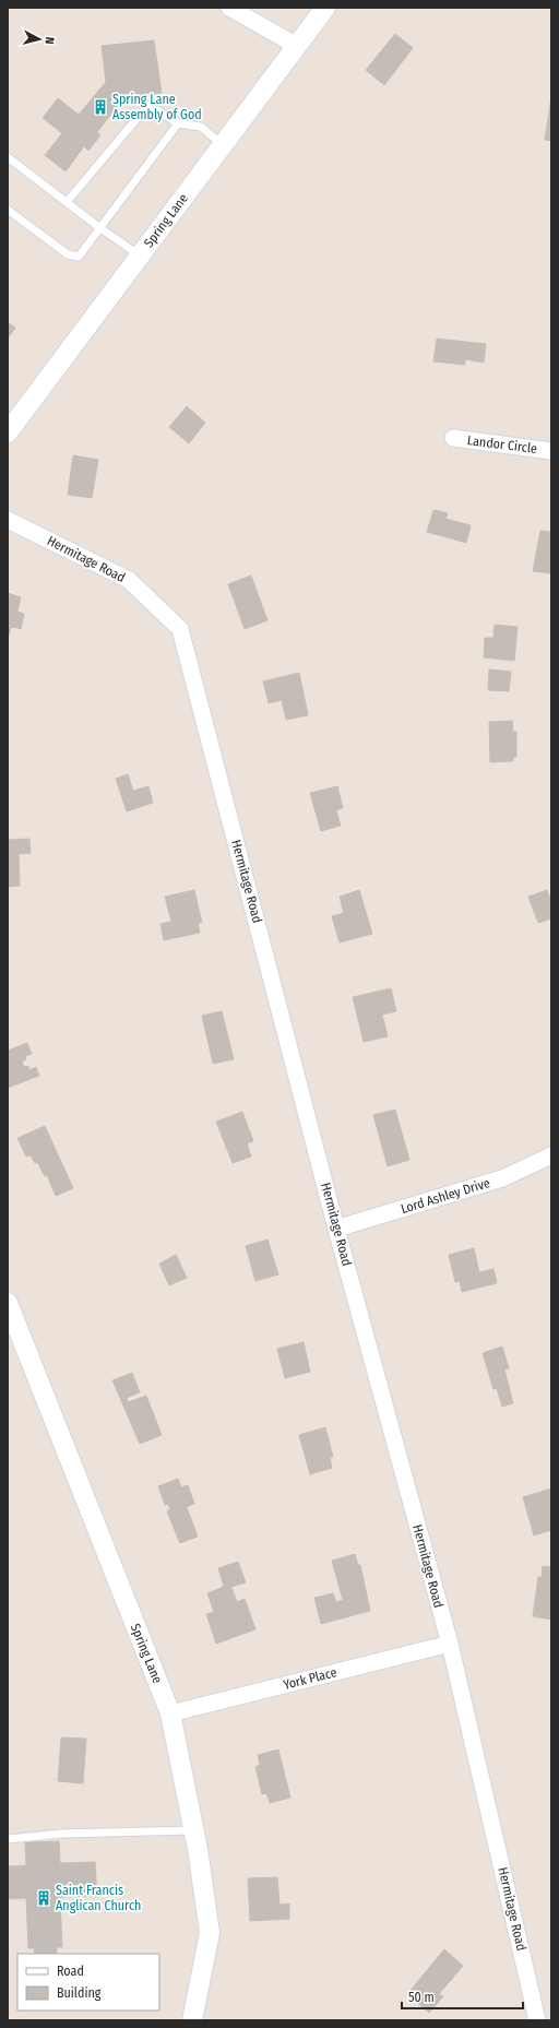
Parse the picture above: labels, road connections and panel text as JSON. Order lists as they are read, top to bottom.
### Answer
{
  "streets": {
    "street": [
      "Spring Lane",
      "Landor Circle",
      "Hermitage Road",
      "Lord Ashley Drive",
      "York Place"
    ]
  },
  "crossings": [
    ["Spring Lane", "York Place"],
    ["Hermitage Road", "Lord Ashley Drive"],
    ["Hermitage Road", "York Place"]
  ],
  "places": {
    "building": ["Spring Lane Assembly of God", "Saint Francis Anglican Church"]
  },
  "legend": ["Road", "Building"],
  "scale_bar": "50 m",
  "north": "right"
}
